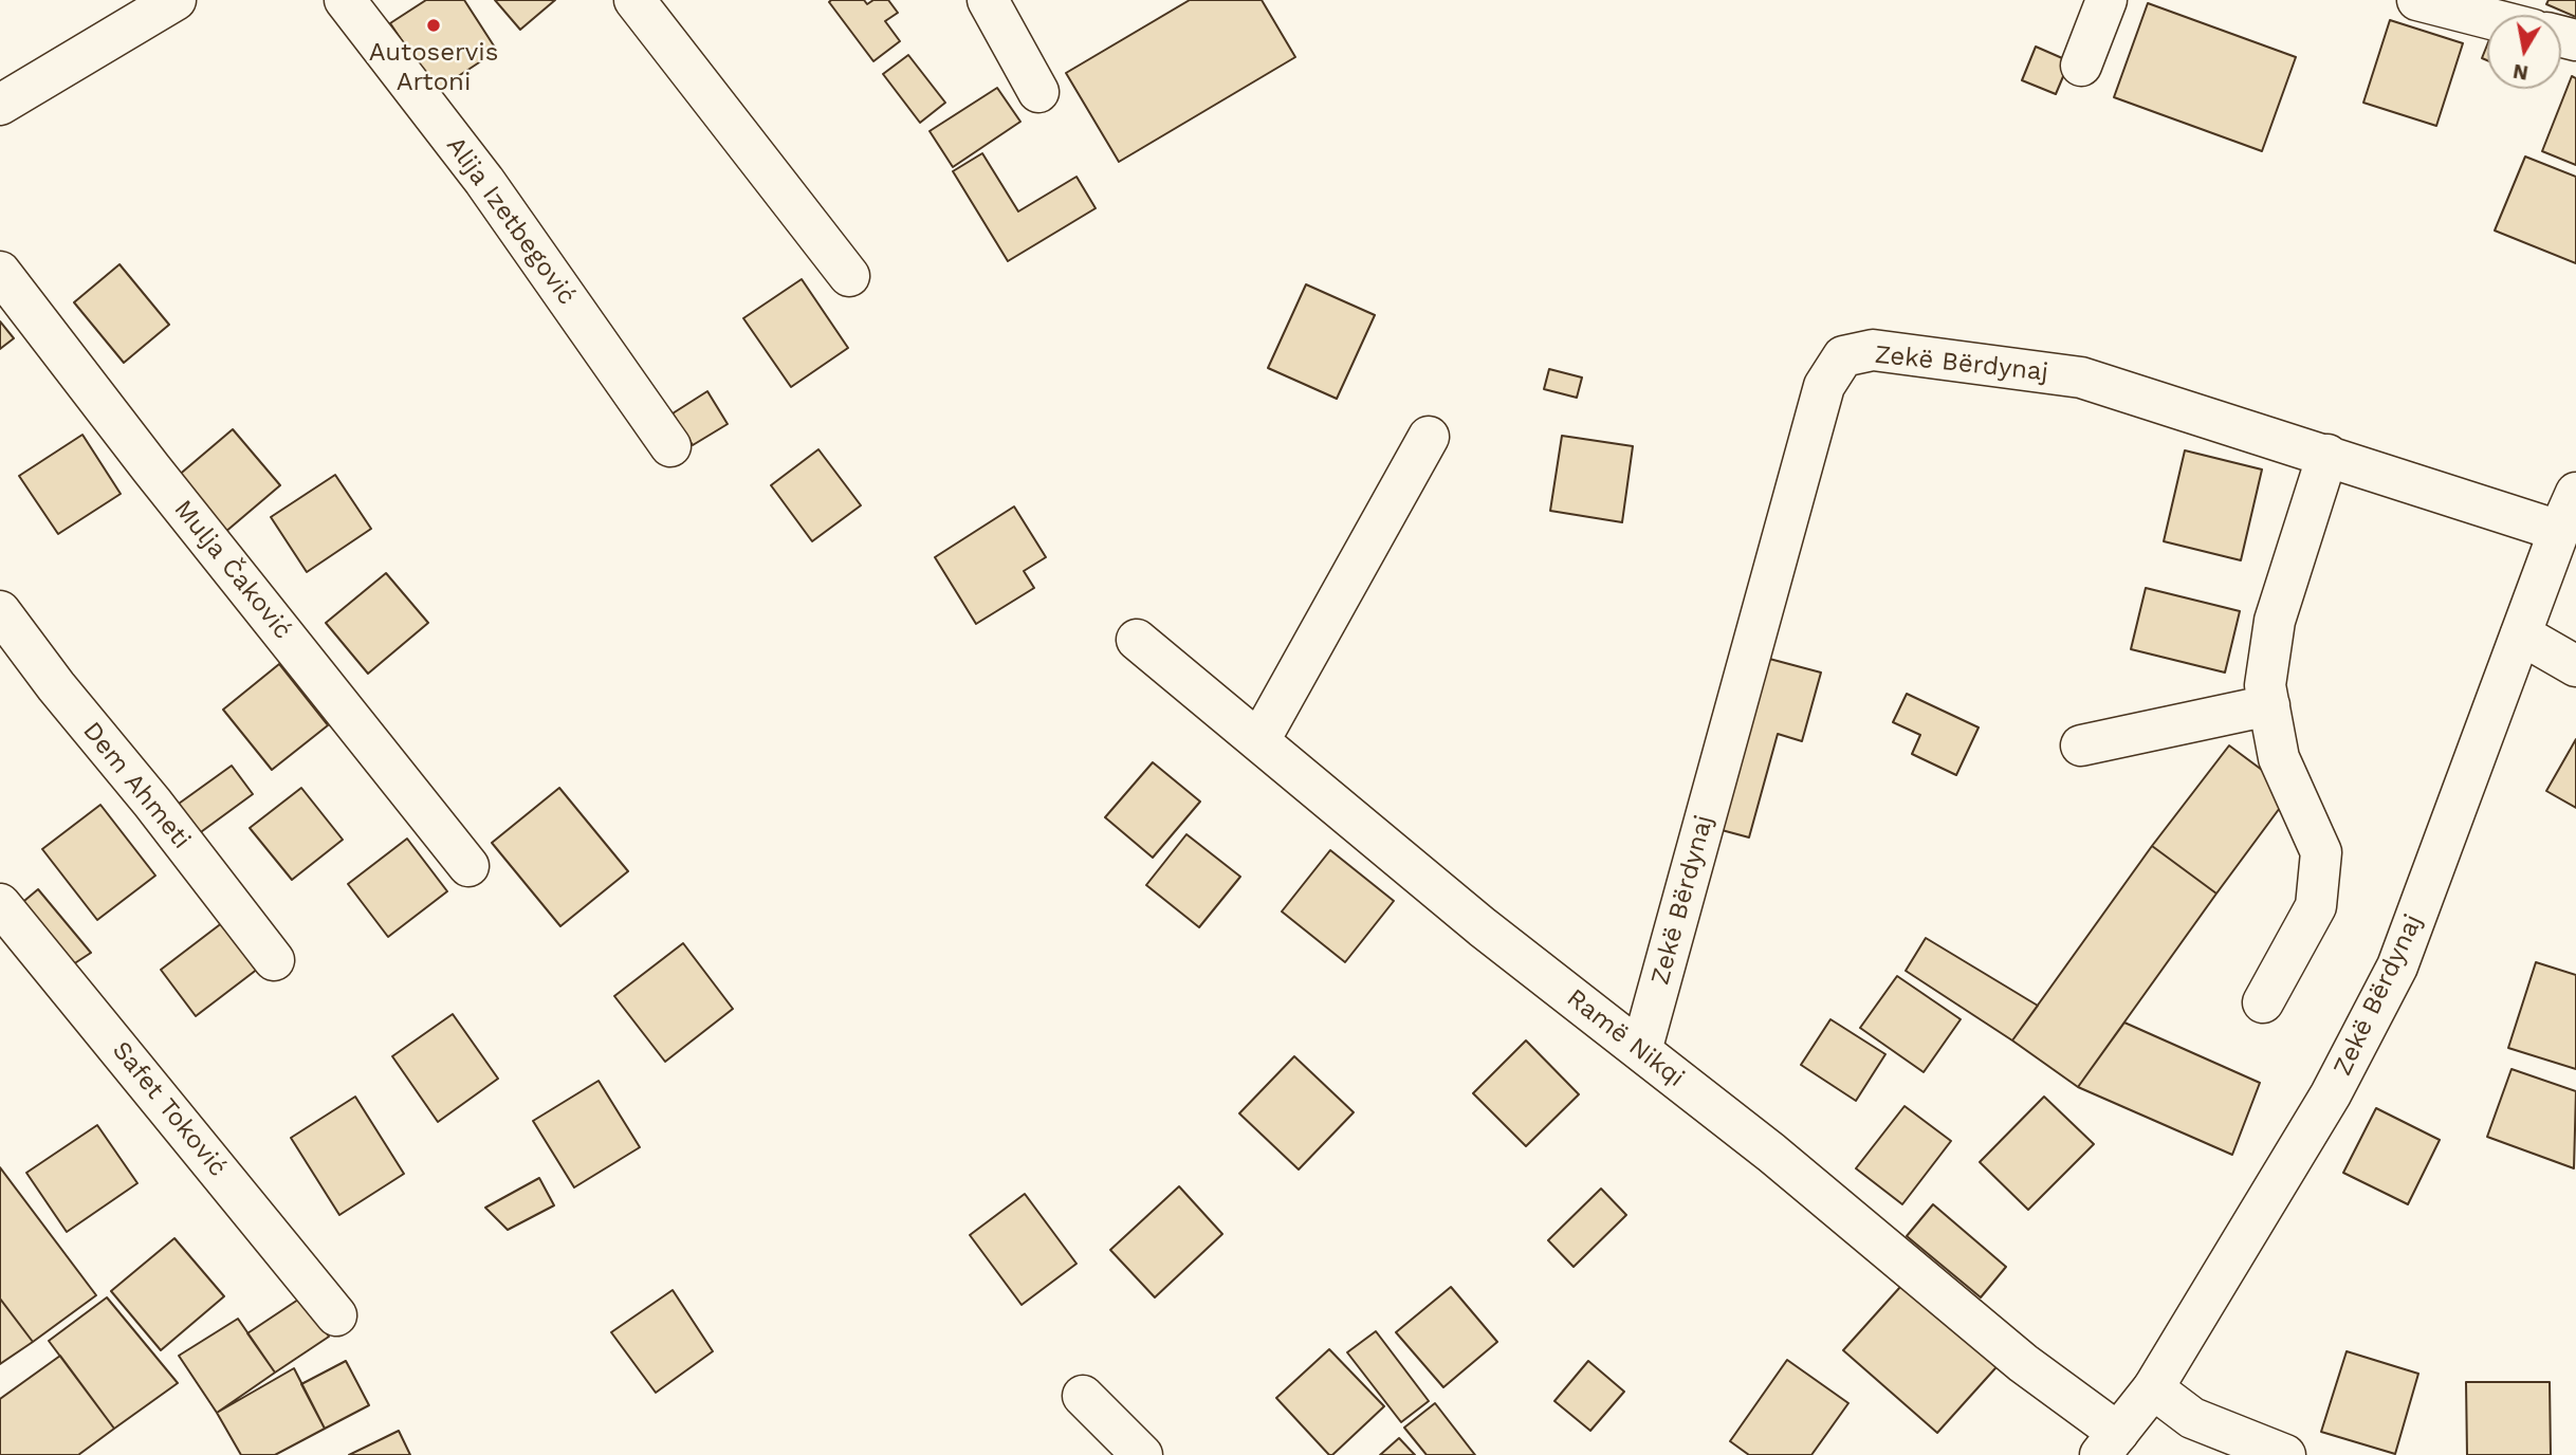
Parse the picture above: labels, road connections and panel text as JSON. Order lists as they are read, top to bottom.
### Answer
{
  "streets": {
    "street": [
      "Alija Izetbegović",
      "Zekë Bërdynaj",
      "Mulja Čaković",
      "Dem Ahmeti",
      "Ramë Nikqi",
      "Safet Toković"
    ]
  },
  "crossings": [
    ["Zekë Bërdynaj", "Ramë Nikqi"]
  ],
  "places": ["Autoservis Artoni"],
  "north": "bottom"
}
